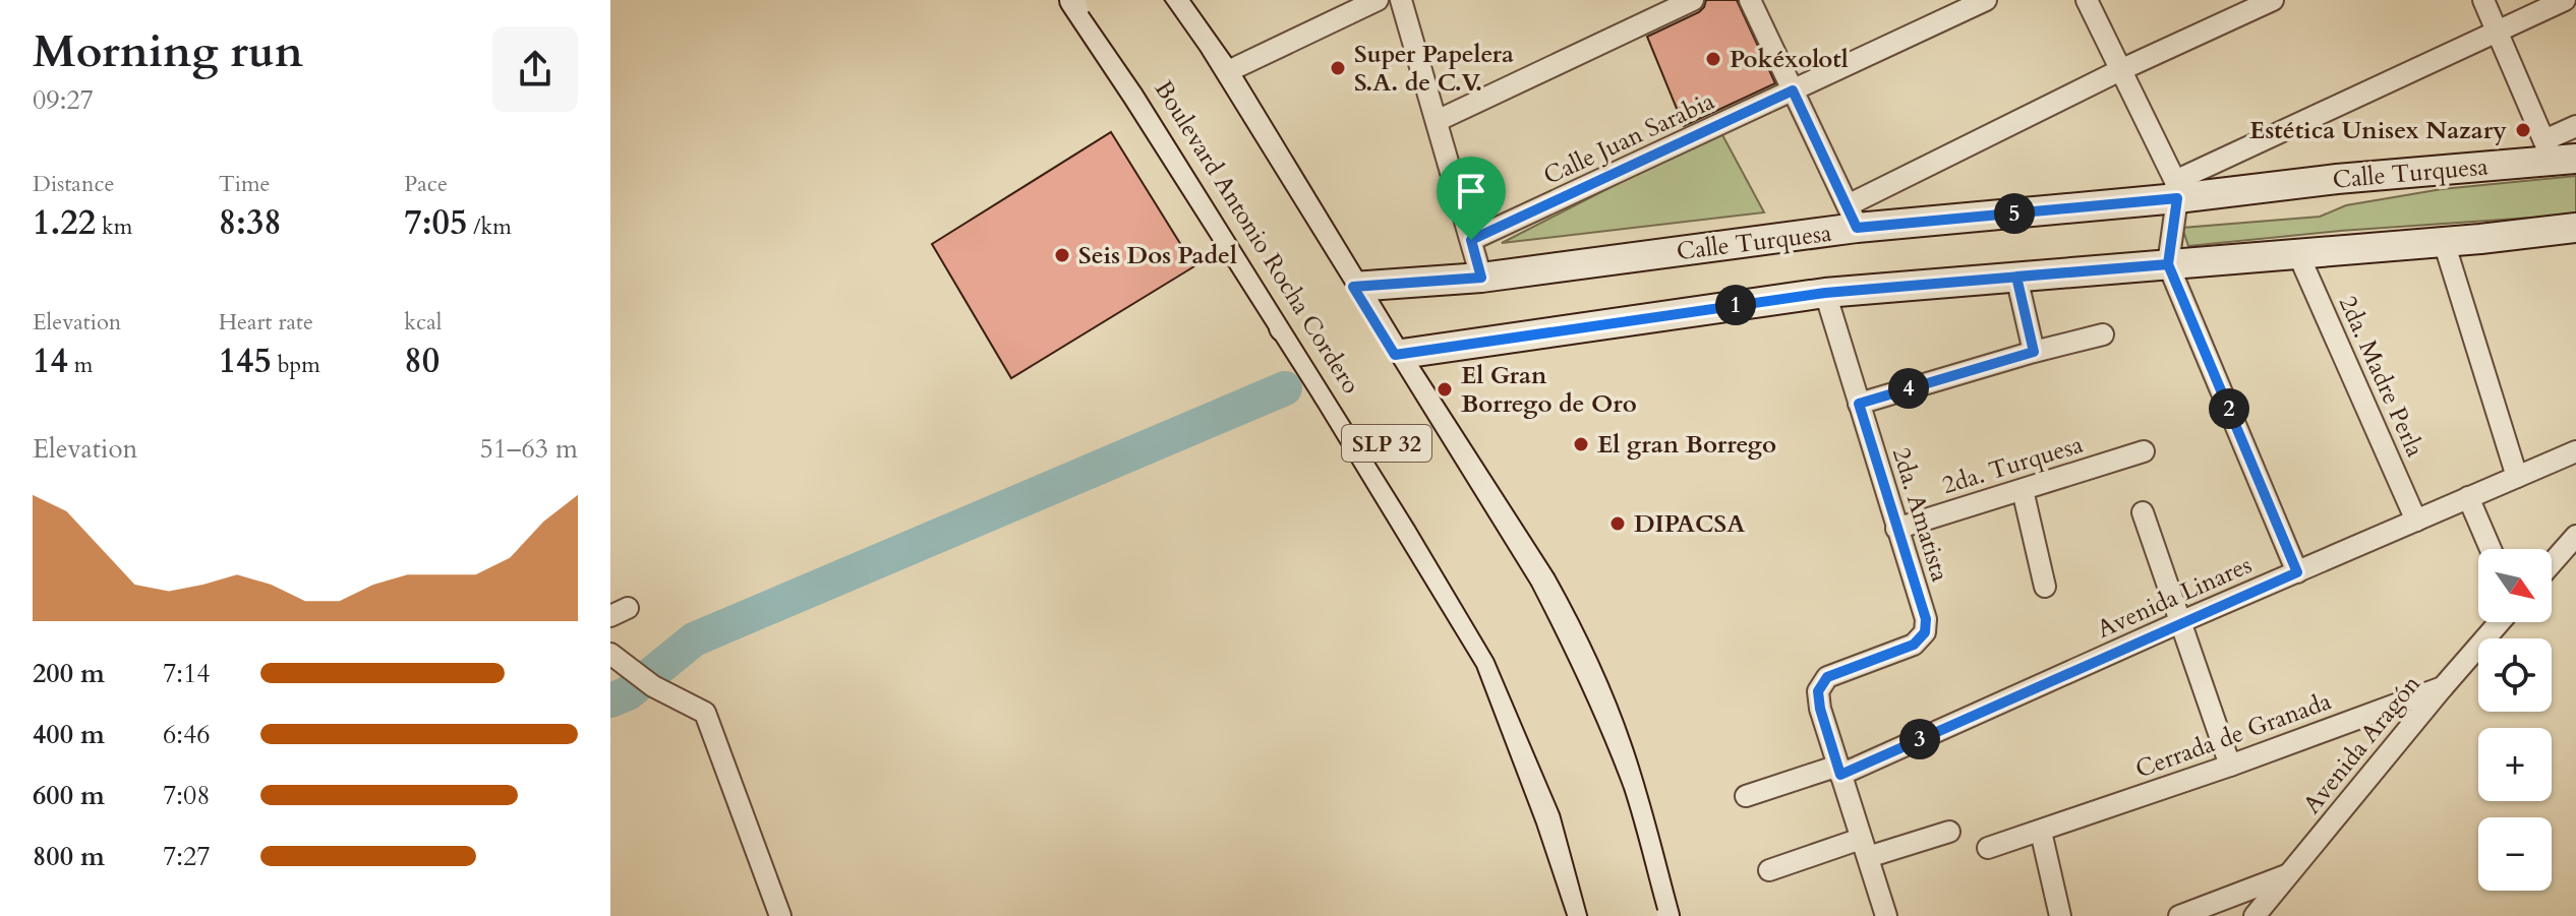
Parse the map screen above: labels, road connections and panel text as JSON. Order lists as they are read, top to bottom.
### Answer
{
  "streets": {
    "highway": ["Boulevard Antonio Rocha Cordero", "SLP 32"],
    "main road": ["Calle Turquesa"],
    "street": [
      "Calle Juan Sarabia",
      "2da. Madre Perla",
      "2da. Turquesa",
      "2da. Amatista",
      "Avenida Linares",
      "Cerrada de Granada",
      "Avenida Aragón"
    ]
  },
  "crossings": [
    ["Calle Turquesa", "Boulevard Antonio Rocha Cordero"],
    ["Calle Turquesa", "SLP 32"],
    ["2da. Madre Perla", "Avenida Linares"],
    ["2da. Turquesa", "2da. Amatista"],
    ["2da. Amatista", "Avenida Linares"],
    ["Cerrada de Granada", "Avenida Aragón"]
  ],
  "places": [
    "Pokéxolotl",
    "Super Papelera S.A. de C.V.",
    "Estética Unisex Nazary",
    "Seis Dos Padel",
    "El Gran Borrego de Oro",
    "El gran Borrego",
    "DIPACSA"
  ],
  "north": "bottom right",
  "page": {
    "heading": ["Morning run", "09:27"],
    "stats": [
      ["Distance", "1.22 km"],
      ["Time", "8:38"],
      ["Pace", "7:05 /km"],
      ["Elevation", "14 m"],
      ["Heart rate", "145 bpm"],
      ["kcal", "80"]
    ],
    "pins": [
      "5",
      "1",
      "4",
      "2",
      "3"
    ],
    "chart": ["Elevation", "51–63 m"],
    "map_buttons": ["+", "−"],
    "list": [
      {
        "name": "200 m",
        "note": "7:14"
      },
      {
        "name": "400 m",
        "note": "6:46"
      },
      {
        "name": "600 m",
        "note": "7:08"
      },
      {
        "name": "800 m",
        "note": "7:27"
      }
    ]
  }
}
